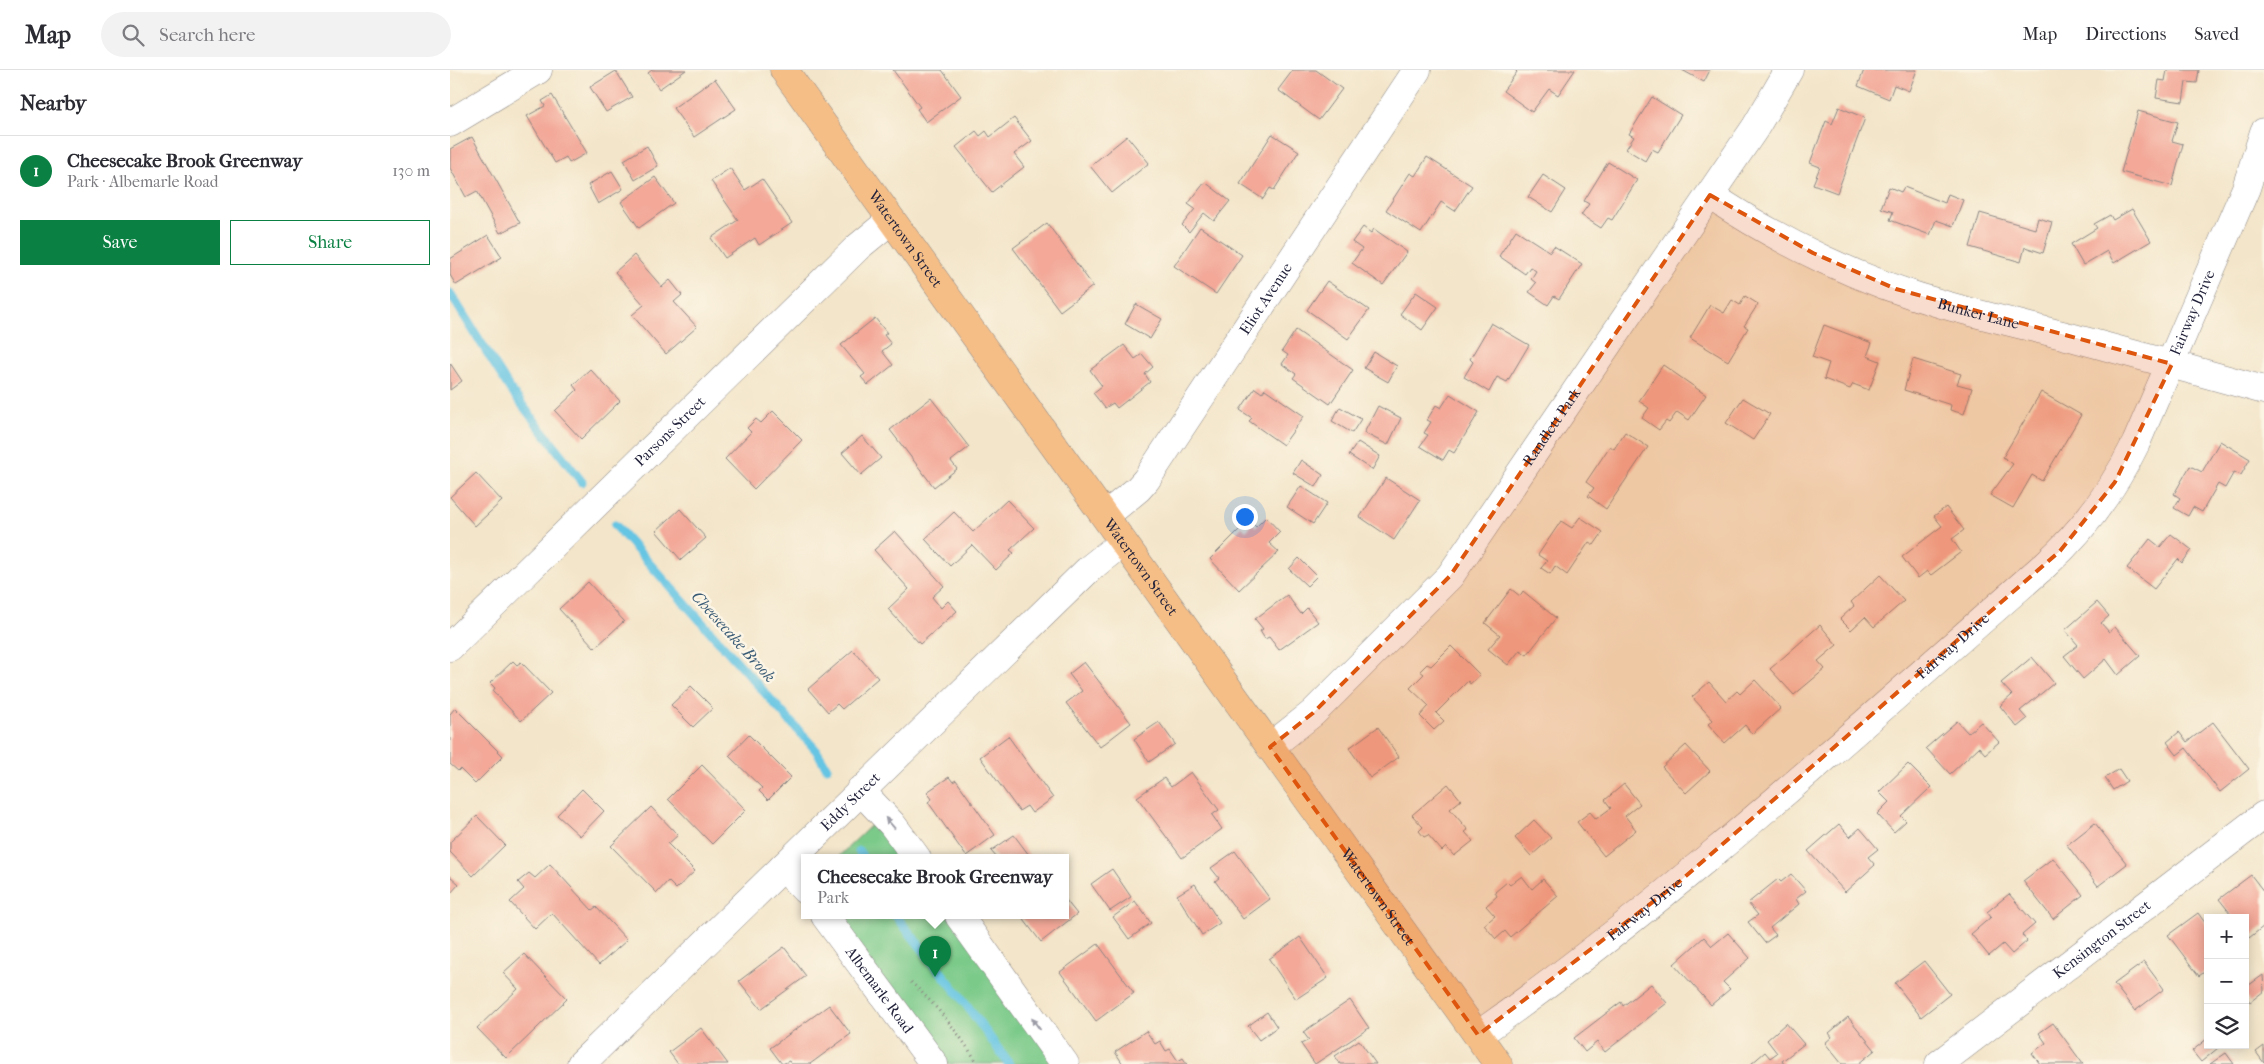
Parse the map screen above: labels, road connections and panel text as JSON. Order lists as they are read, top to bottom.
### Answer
{
  "streets": {
    "main road": ["Watertown Street"],
    "street": [
      "Eliot Avenue",
      "Fairway Drive",
      "Bunker Lane",
      "Randlett Park",
      "Parsons Street",
      "Eddy Street",
      "Kensington Street",
      "Albemarle Road"
    ]
  },
  "crossings": [
    ["Watertown Street", "Eliot Avenue"],
    ["Watertown Street", "Fairway Drive"],
    ["Watertown Street", "Randlett Park"],
    ["Watertown Street", "Parsons Street"],
    ["Watertown Street", "Eddy Street"],
    ["Fairway Drive", "Bunker Lane"],
    ["Bunker Lane", "Randlett Park"]
  ],
  "water": ["Cheesecake Brook"],
  "page": {
    "header": "Map",
    "search": "Search here",
    "nav": ["Map", "Directions", "Saved"],
    "heading": "Nearby",
    "list": [
      {
        "mark": "1",
        "name": "Cheesecake Brook Greenway",
        "note": "Park · Albemarle Road",
        "value": "130 m"
      }
    ],
    "buttons": ["Save", "Share"],
    "popup": ["Cheesecake Brook Greenway", "Park"],
    "map_buttons": ["+", "−"],
    "pins": "1"
  }
}
